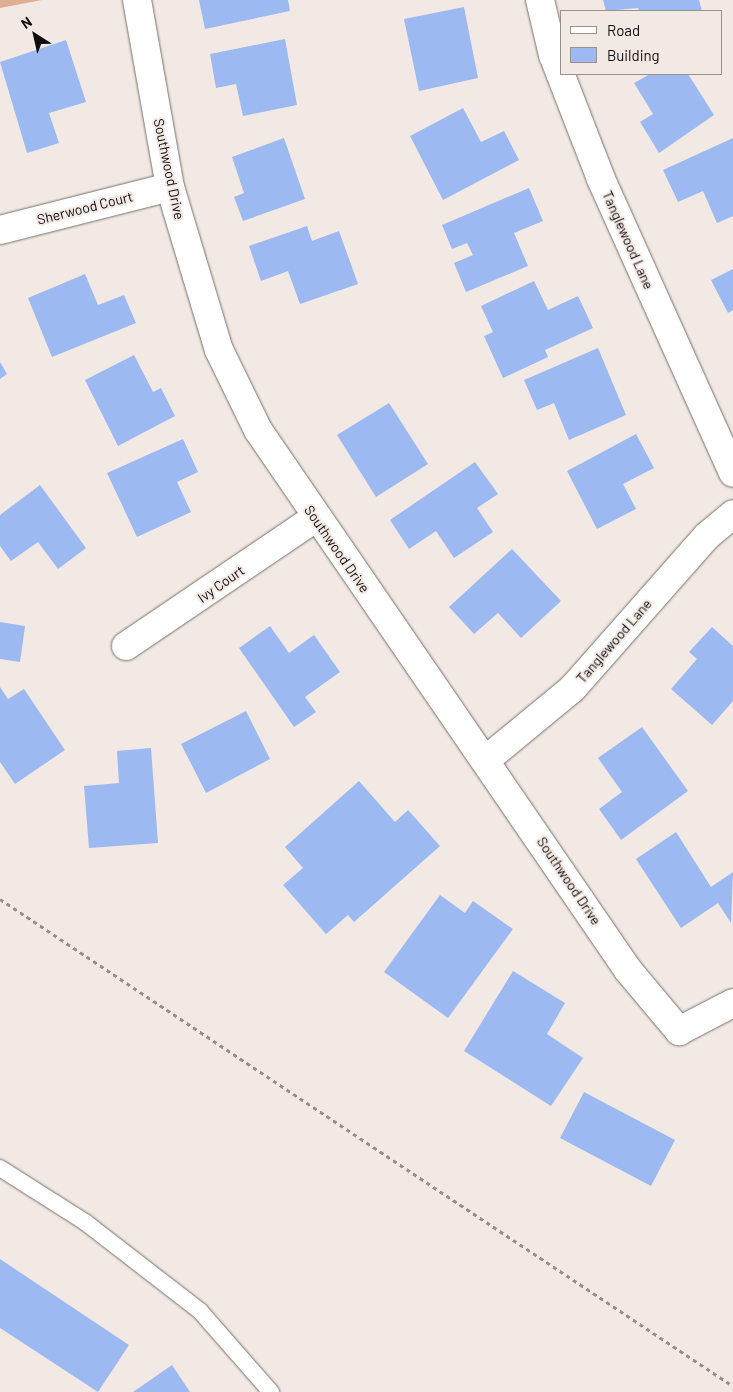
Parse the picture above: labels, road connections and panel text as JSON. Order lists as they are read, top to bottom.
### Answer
{
  "streets": {
    "street": [
      "Southwood Drive",
      "Sherwood Court",
      "Tanglewood Lane",
      "Ivy Court"
    ]
  },
  "crossings": [
    ["Southwood Drive", "Sherwood Court"],
    ["Southwood Drive", "Tanglewood Lane"],
    ["Southwood Drive", "Ivy Court"]
  ],
  "legend": ["Road", "Building"],
  "north": "top left"
}
